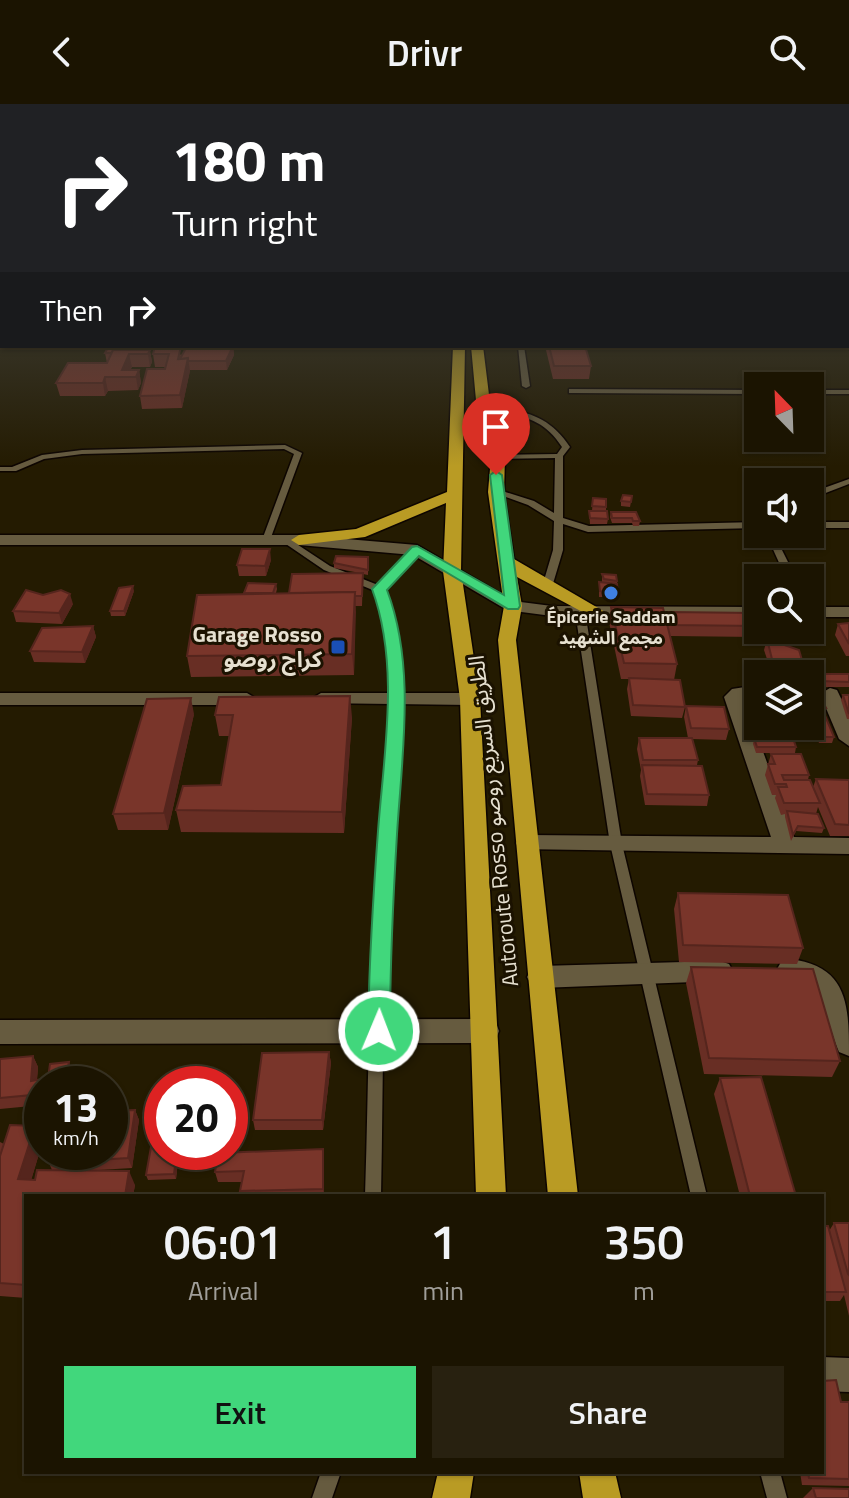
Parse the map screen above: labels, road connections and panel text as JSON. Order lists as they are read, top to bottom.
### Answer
{
  "streets": {
    "highway": ["Autoroute Rosso الطريق السريع روصو"]
  },
  "places": {
    "other": ["Épicerie Saddam مجمع الشهيد"],
    "transit": ["Garage Rosso كراج روصو"]
  },
  "north": "top left",
  "page": {
    "header": "Drivr",
    "turn": ["180 m", "Turn right"],
    "then": "Then",
    "speed": "13 km/h",
    "limit": "20",
    "eta": [
      "06:01",
      "Arrival",
      "1",
      "min",
      "350",
      "m"
    ],
    "buttons": ["Exit", "Share"]
  }
}
